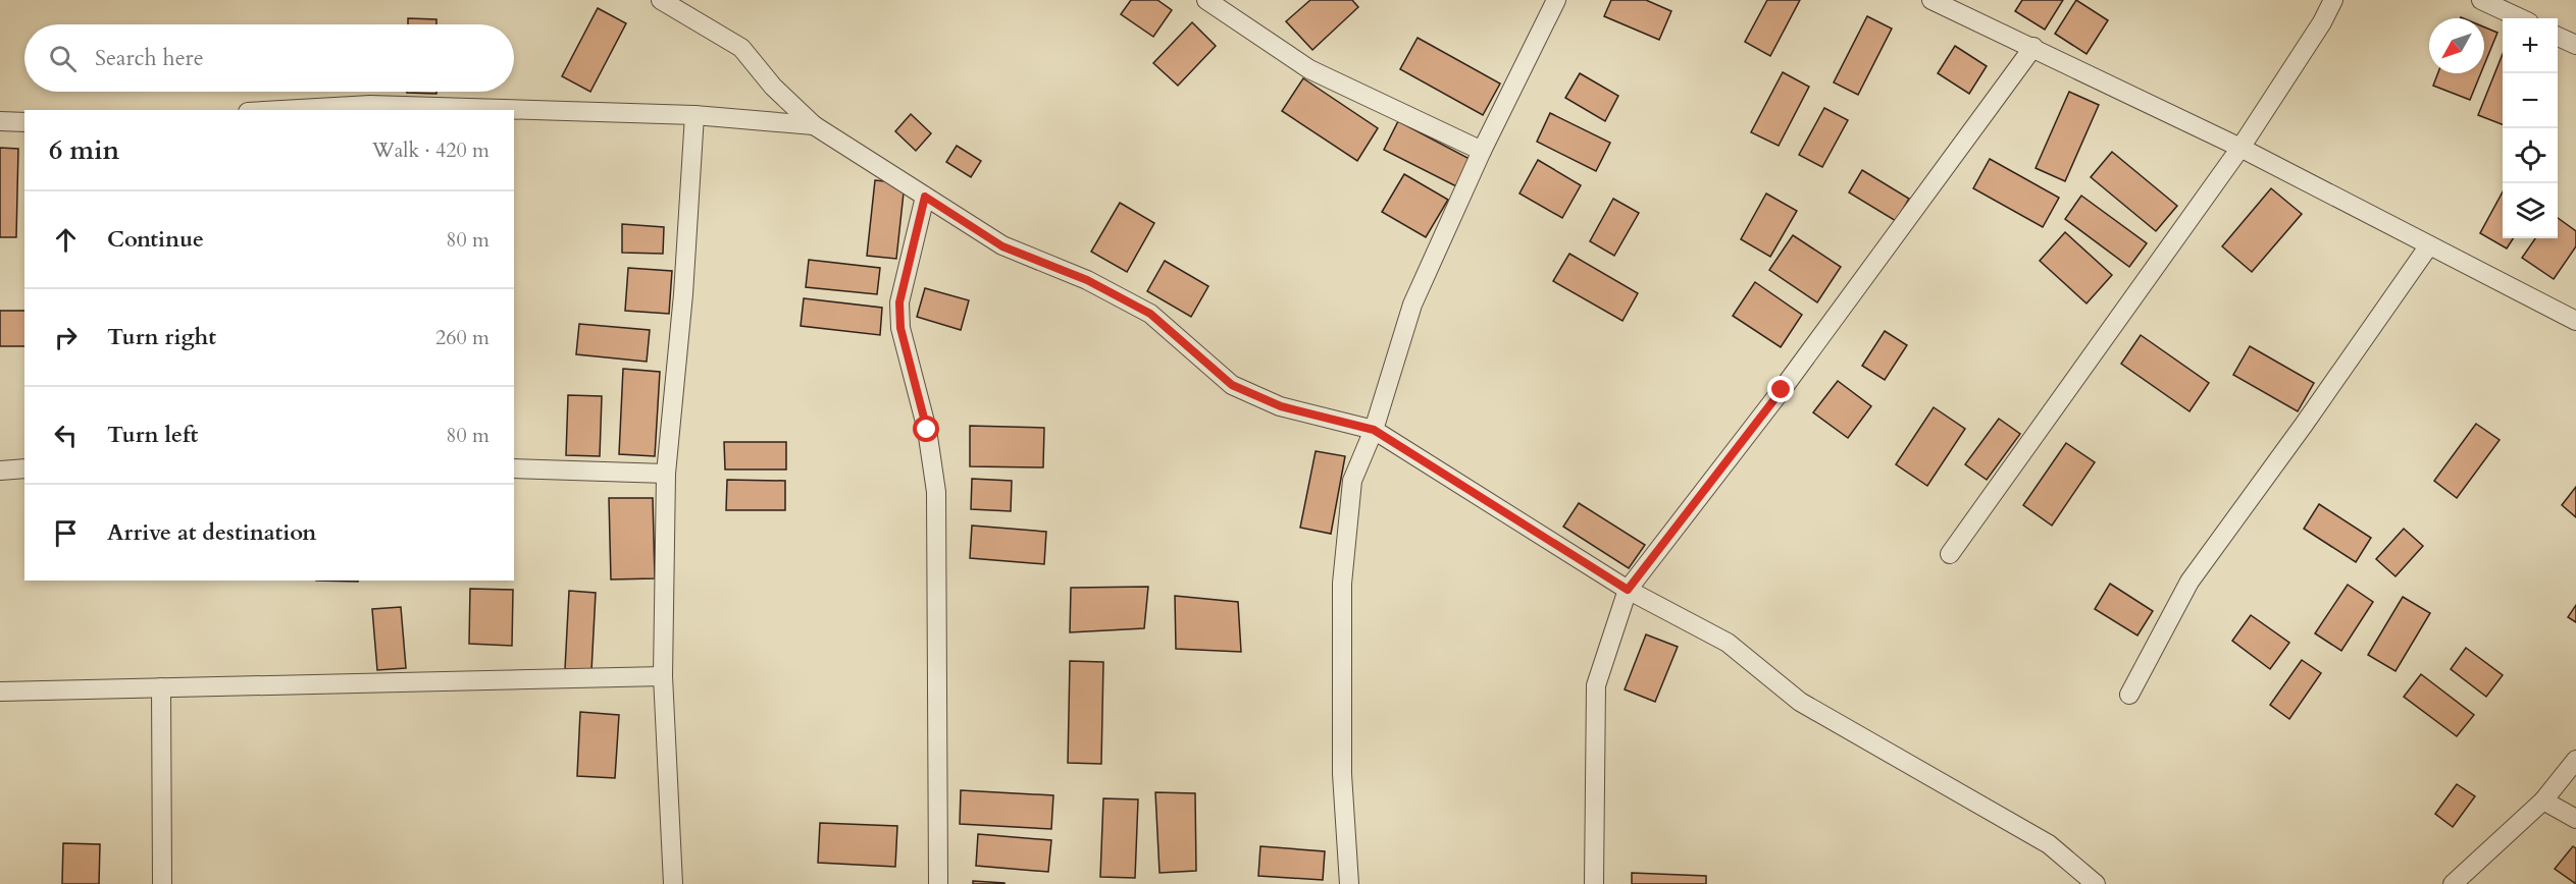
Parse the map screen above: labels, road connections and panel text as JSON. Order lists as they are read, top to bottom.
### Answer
{
  "north": "bottom left",
  "page": {
    "map_buttons": ["+", "−"],
    "search": "Search here",
    "heading": ["6 min", "Walk · 420 m"],
    "list": [
      ["Continue", "80 m"],
      ["Turn right", "260 m"],
      ["Turn left", "80 m"],
      "Arrive at destination"
    ]
  }
}
